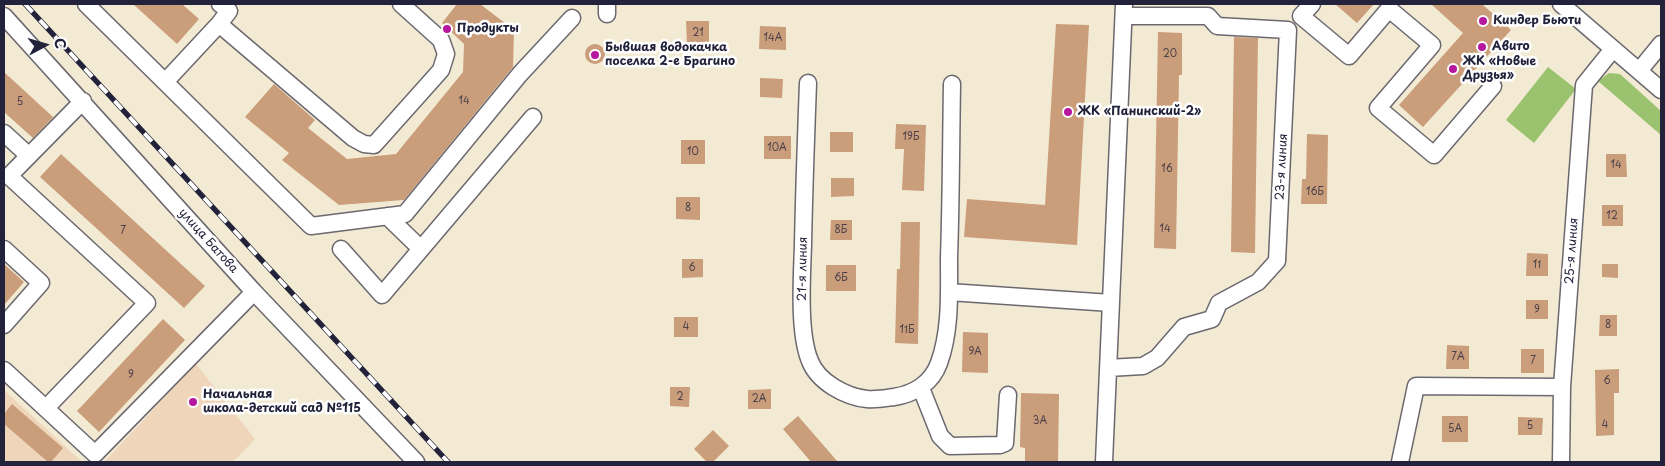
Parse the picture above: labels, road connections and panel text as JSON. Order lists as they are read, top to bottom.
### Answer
{
  "streets": {
    "street": [
      "23-я линия",
      "улица Батова",
      "25-я линия",
      "21-я линия"
    ]
  },
  "places": [
    "Киндер Бьюти",
    "Продукты",
    "Авито",
    "Бывшая водокачка поселка 2-е Брагино",
    "ЖК «Новые Друзья»",
    "ЖК «Панинский-2»",
    "Начальная школа-детский сад №115"
  ],
  "house_numbers": [
    "21",
    "14А",
    "20",
    "14",
    "5",
    "19Б",
    "10А",
    "10",
    "14",
    "16",
    "16Б",
    "8",
    "12",
    "14",
    "8Б",
    "7",
    "11",
    "6",
    "6Б",
    "9",
    "8",
    "4",
    "11Б",
    "9А",
    "7А",
    "7",
    "9",
    "6",
    "2",
    "2А",
    "3А",
    "4",
    "5",
    "5А"
  ],
  "north": "right"
}
